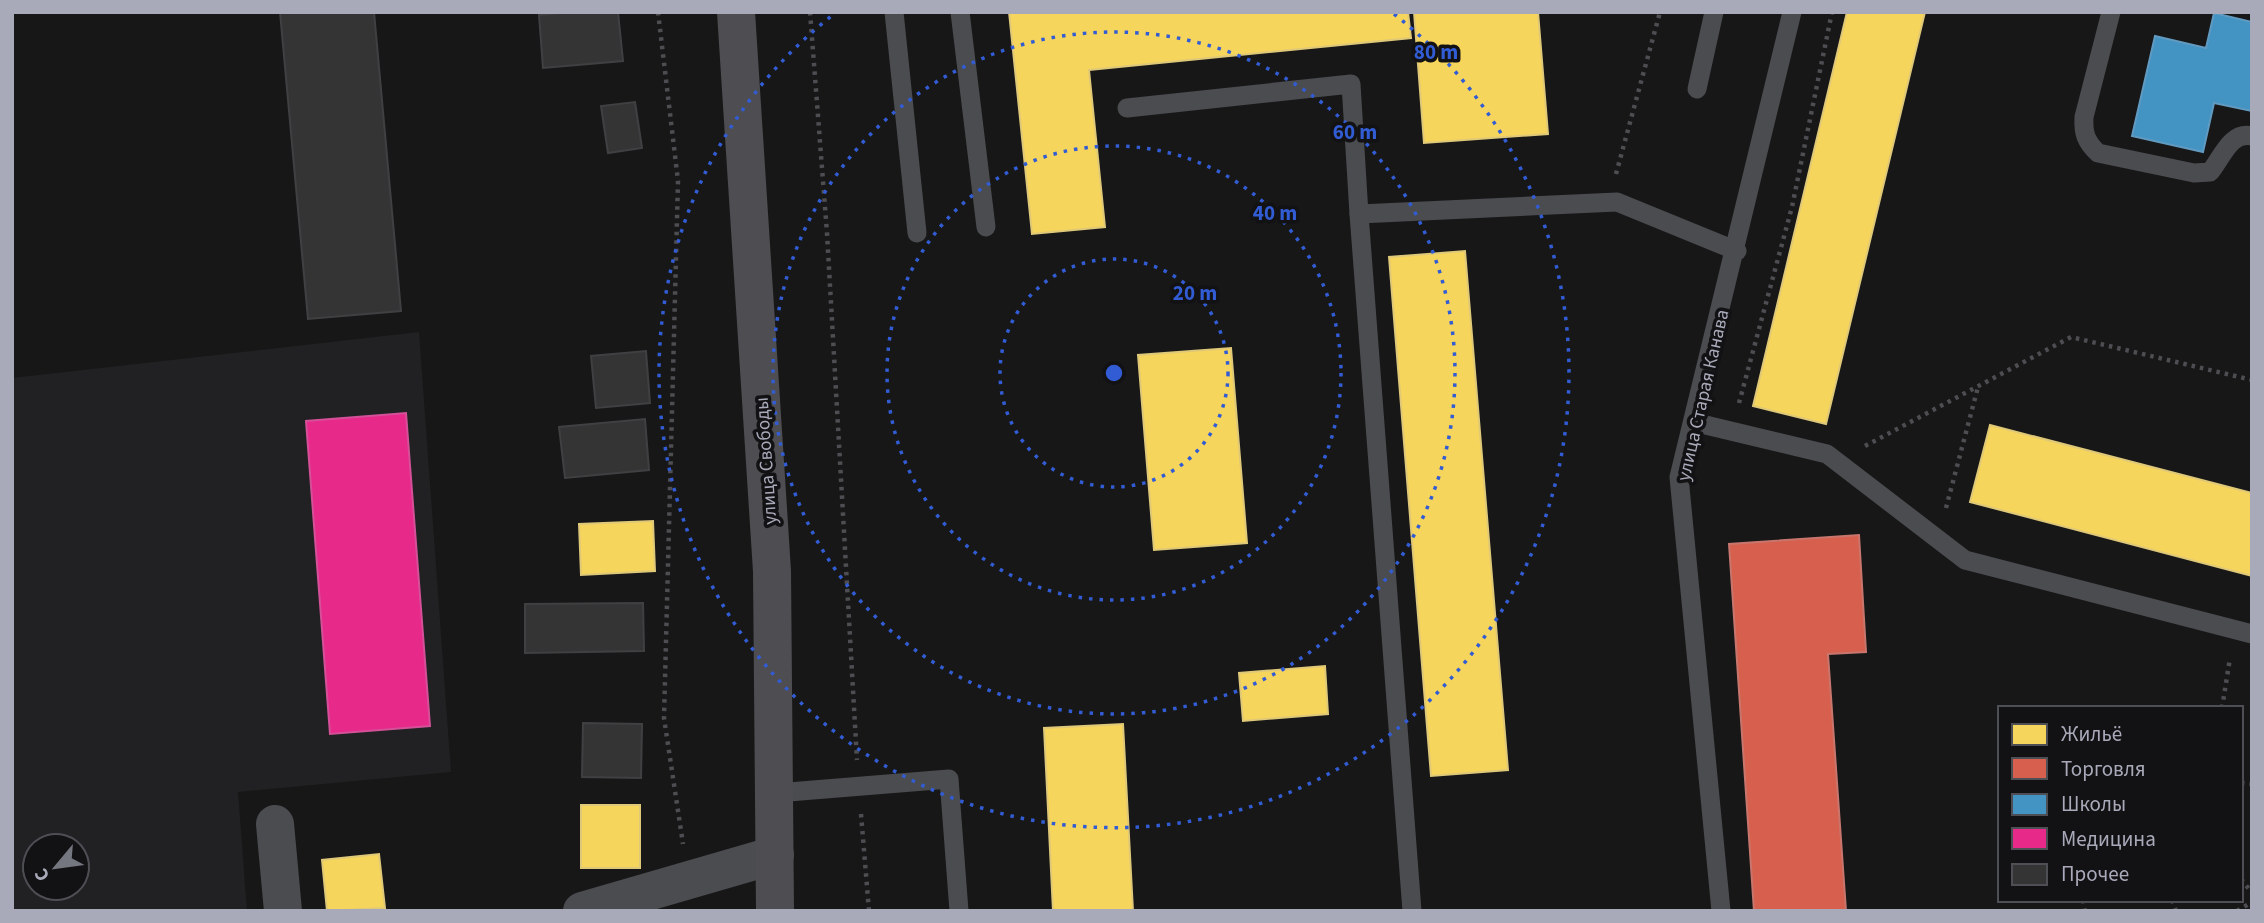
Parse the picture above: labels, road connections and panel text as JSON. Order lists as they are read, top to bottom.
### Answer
{
  "streets": {
    "main road": ["улица Свободы"],
    "lane": ["улица Старая Канава"]
  },
  "legend": [
    "Жильё",
    "Торговля",
    "Школы",
    "Медицина",
    "Прочее"
  ],
  "north": "bottom left",
  "rings": [
    "80 m",
    "60 m",
    "40 m",
    "20 m"
  ]
}
